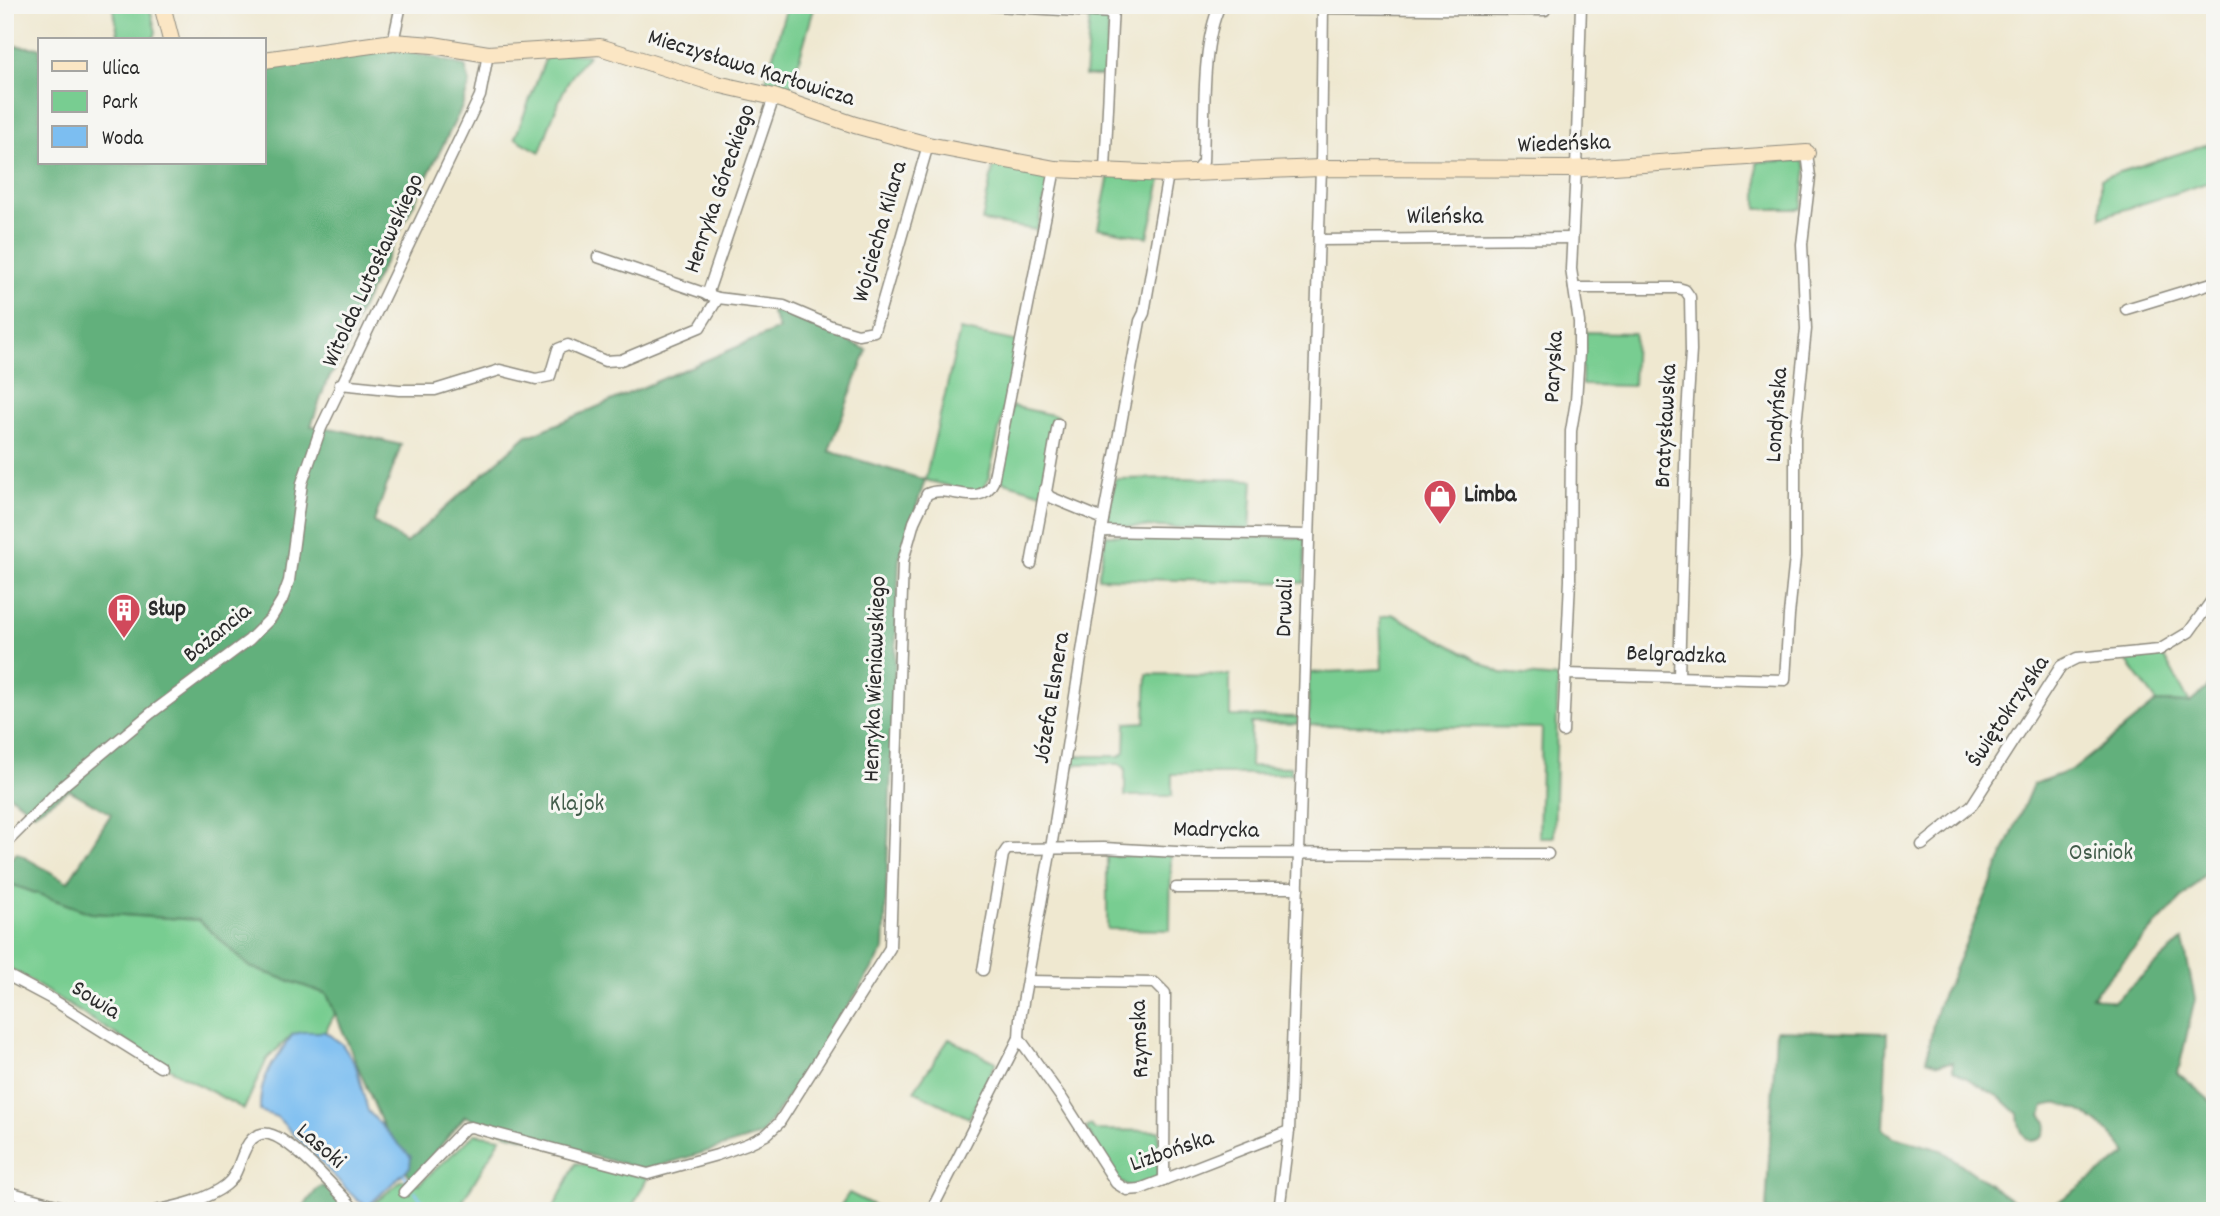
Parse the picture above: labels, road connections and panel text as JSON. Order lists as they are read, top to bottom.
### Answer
{
  "streets": {
    "street": [
      "Mieczysława Karłowicza",
      "Wiedeńska",
      "Henryka Góreckiego",
      "Wileńska",
      "Wojciecha Kilara",
      "Witolda Lutosławskiego",
      "Paryska",
      "Londyńska",
      "Bratysławska",
      "Drwali",
      "Bażancia",
      "Belgradzka",
      "Henryka Wieniawskiego",
      "Józefa Elsnera",
      "Świętokrzyska",
      "Madrycka",
      "Sowia",
      "Rzymska",
      "Lasoki",
      "Lizbońska"
    ]
  },
  "crossings": [
    ["Mieczysława Karłowicza", "Henryka Góreckiego"],
    ["Mieczysława Karłowicza", "Wojciecha Kilara"],
    ["Mieczysława Karłowicza", "Witolda Lutosławskiego"],
    ["Mieczysława Karłowicza", "Henryka Wieniawskiego"],
    ["Wiedeńska", "Paryska"],
    ["Wiedeńska", "Londyńska"],
    ["Wiedeńska", "Drwali"],
    ["Henryka Góreckiego", "Wojciecha Kilara"],
    ["Henryka Góreckiego", "Witolda Lutosławskiego"],
    ["Wileńska", "Paryska"],
    ["Wileńska", "Drwali"],
    ["Witolda Lutosławskiego", "Bażancia"],
    ["Paryska", "Bratysławska"],
    ["Paryska", "Belgradzka"],
    ["Londyńska", "Belgradzka"],
    ["Bratysławska", "Belgradzka"],
    ["Drwali", "Madrycka"],
    ["Drwali", "Lizbońska"],
    ["Józefa Elsnera", "Madrycka"],
    ["Józefa Elsnera", "Rzymska"],
    ["Józefa Elsnera", "Lizbońska"],
    ["Rzymska", "Lizbońska"]
  ],
  "parks": ["Klajok", "Osiniok"],
  "places": {
    "shop": ["Limba"],
    "building": ["Słup"]
  },
  "legend": ["Ulica", "Park", "Woda"]
}
